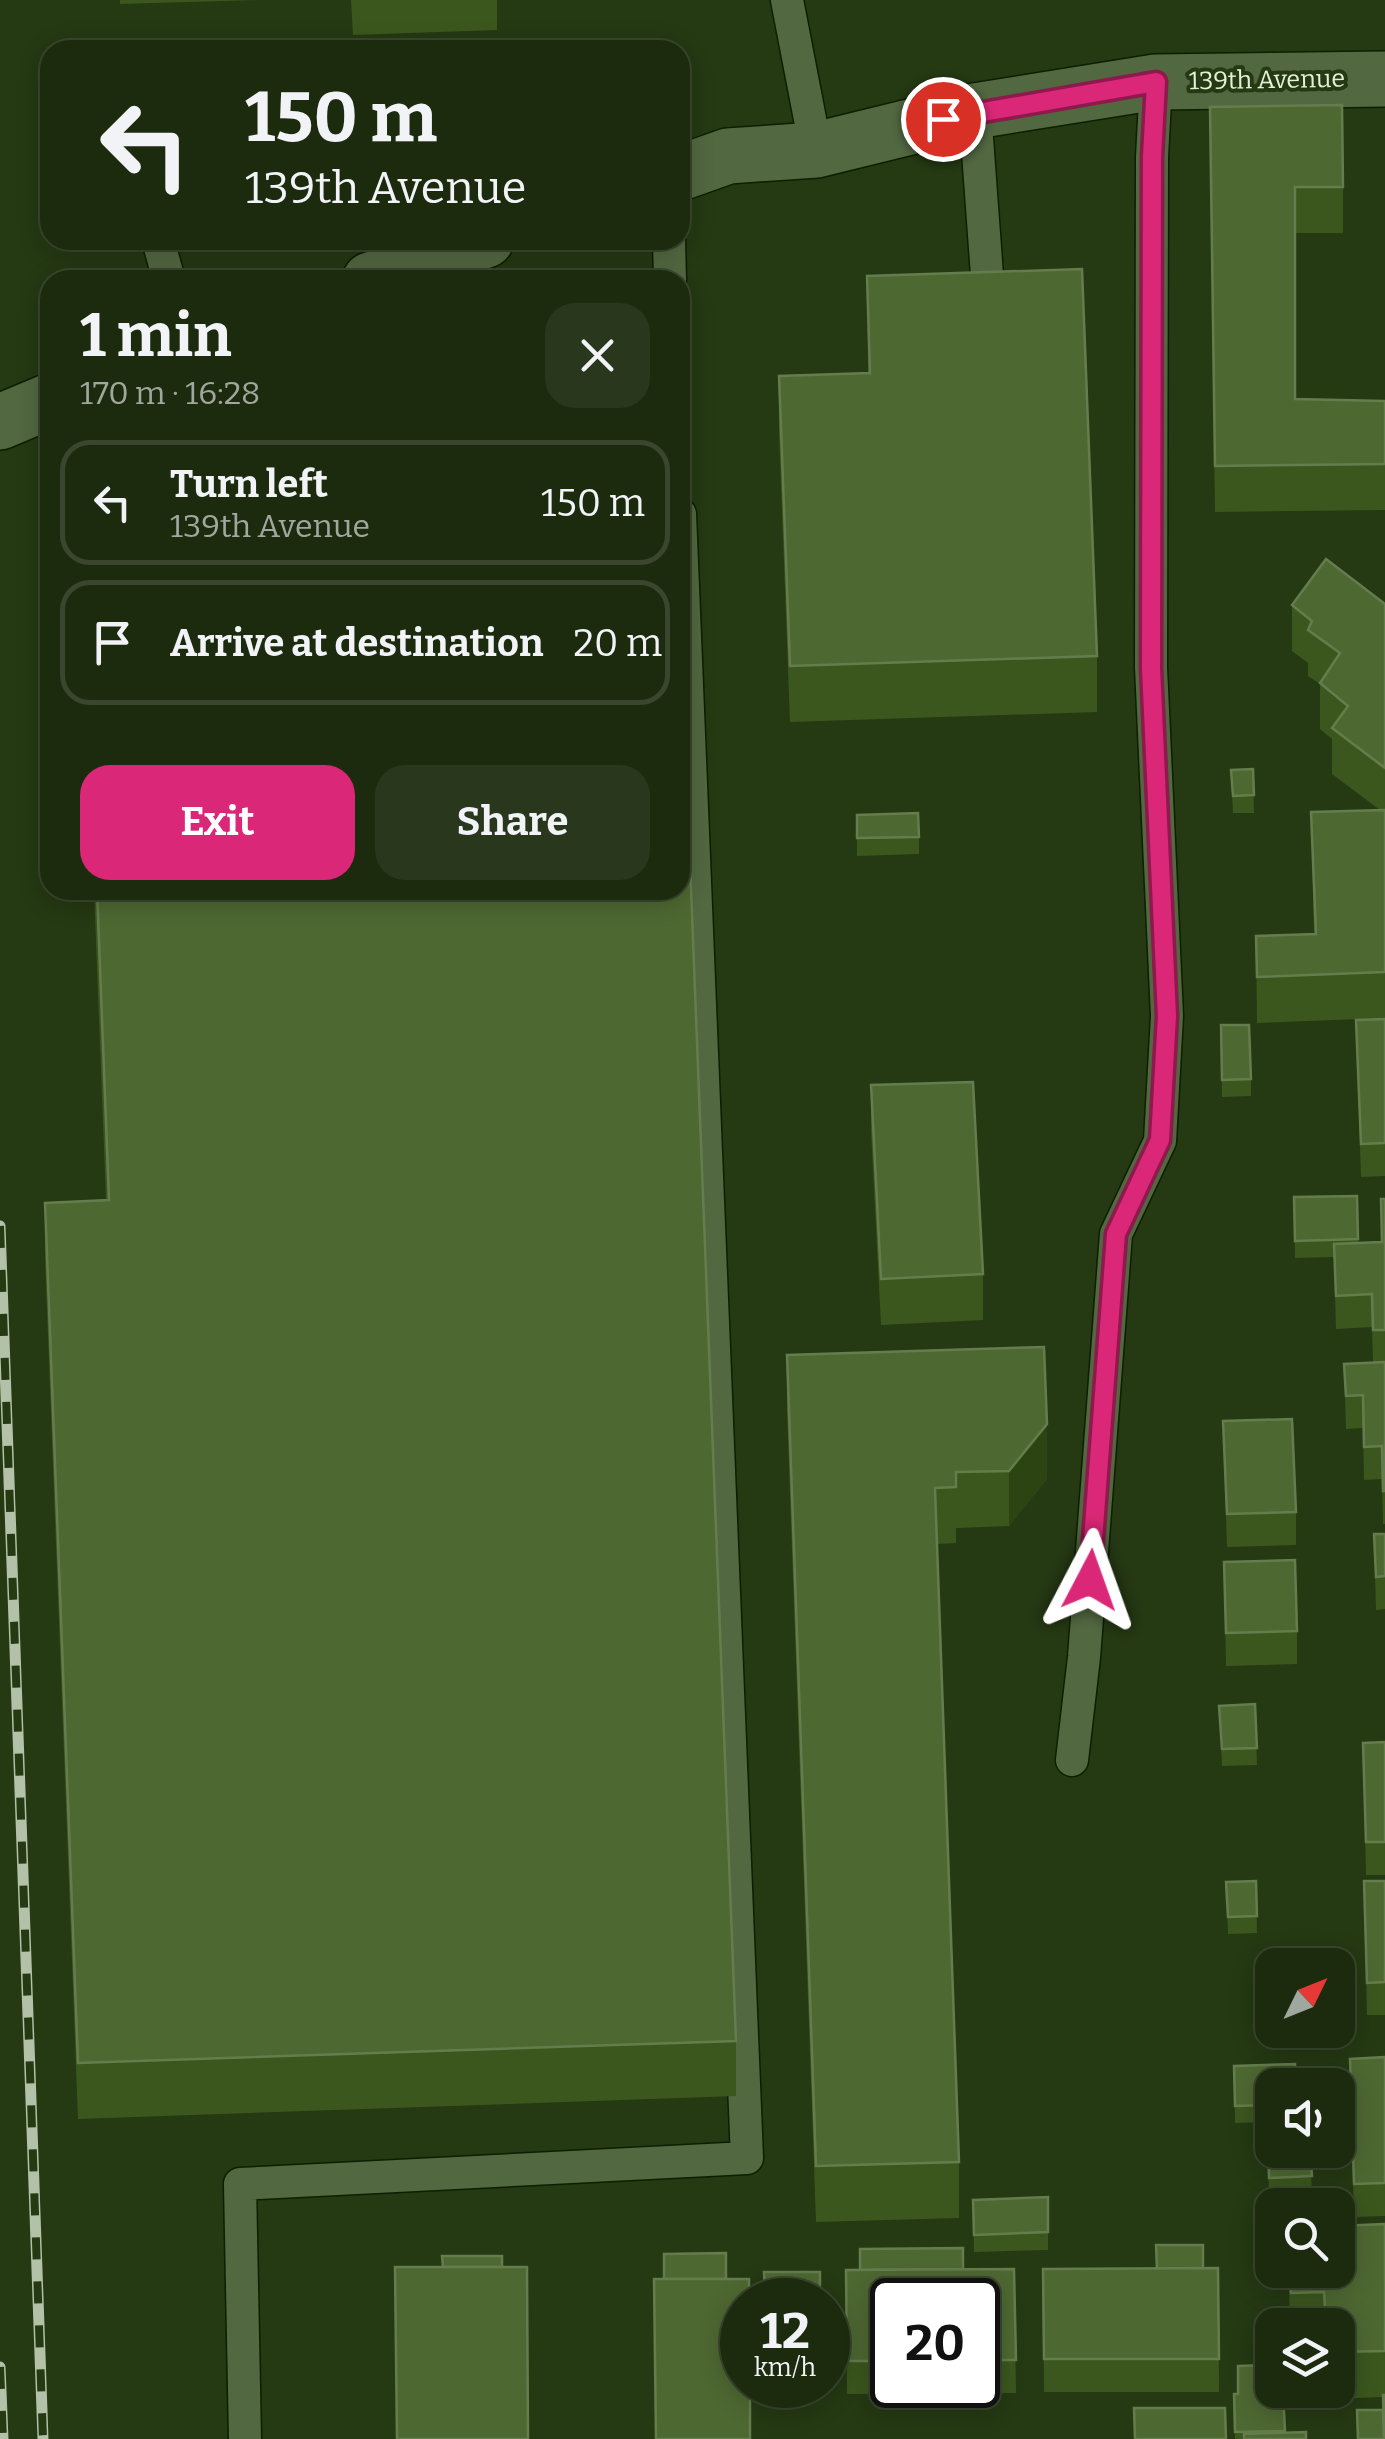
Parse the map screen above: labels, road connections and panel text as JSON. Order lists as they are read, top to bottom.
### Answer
{
  "streets": {
    "street": ["139th Avenue"]
  },
  "north": "top right",
  "page": {
    "turn": ["150 m", "139th Avenue"],
    "heading": ["1 min", "170 m · 16:28"],
    "list": [
      {
        "name": "Turn left",
        "note": "139th Avenue",
        "value": "150 m"
      },
      {
        "name": "Arrive at destination",
        "value": "20 m"
      }
    ],
    "buttons": ["Exit", "Share"],
    "speed": "12 km/h",
    "limit": "20"
  }
}
